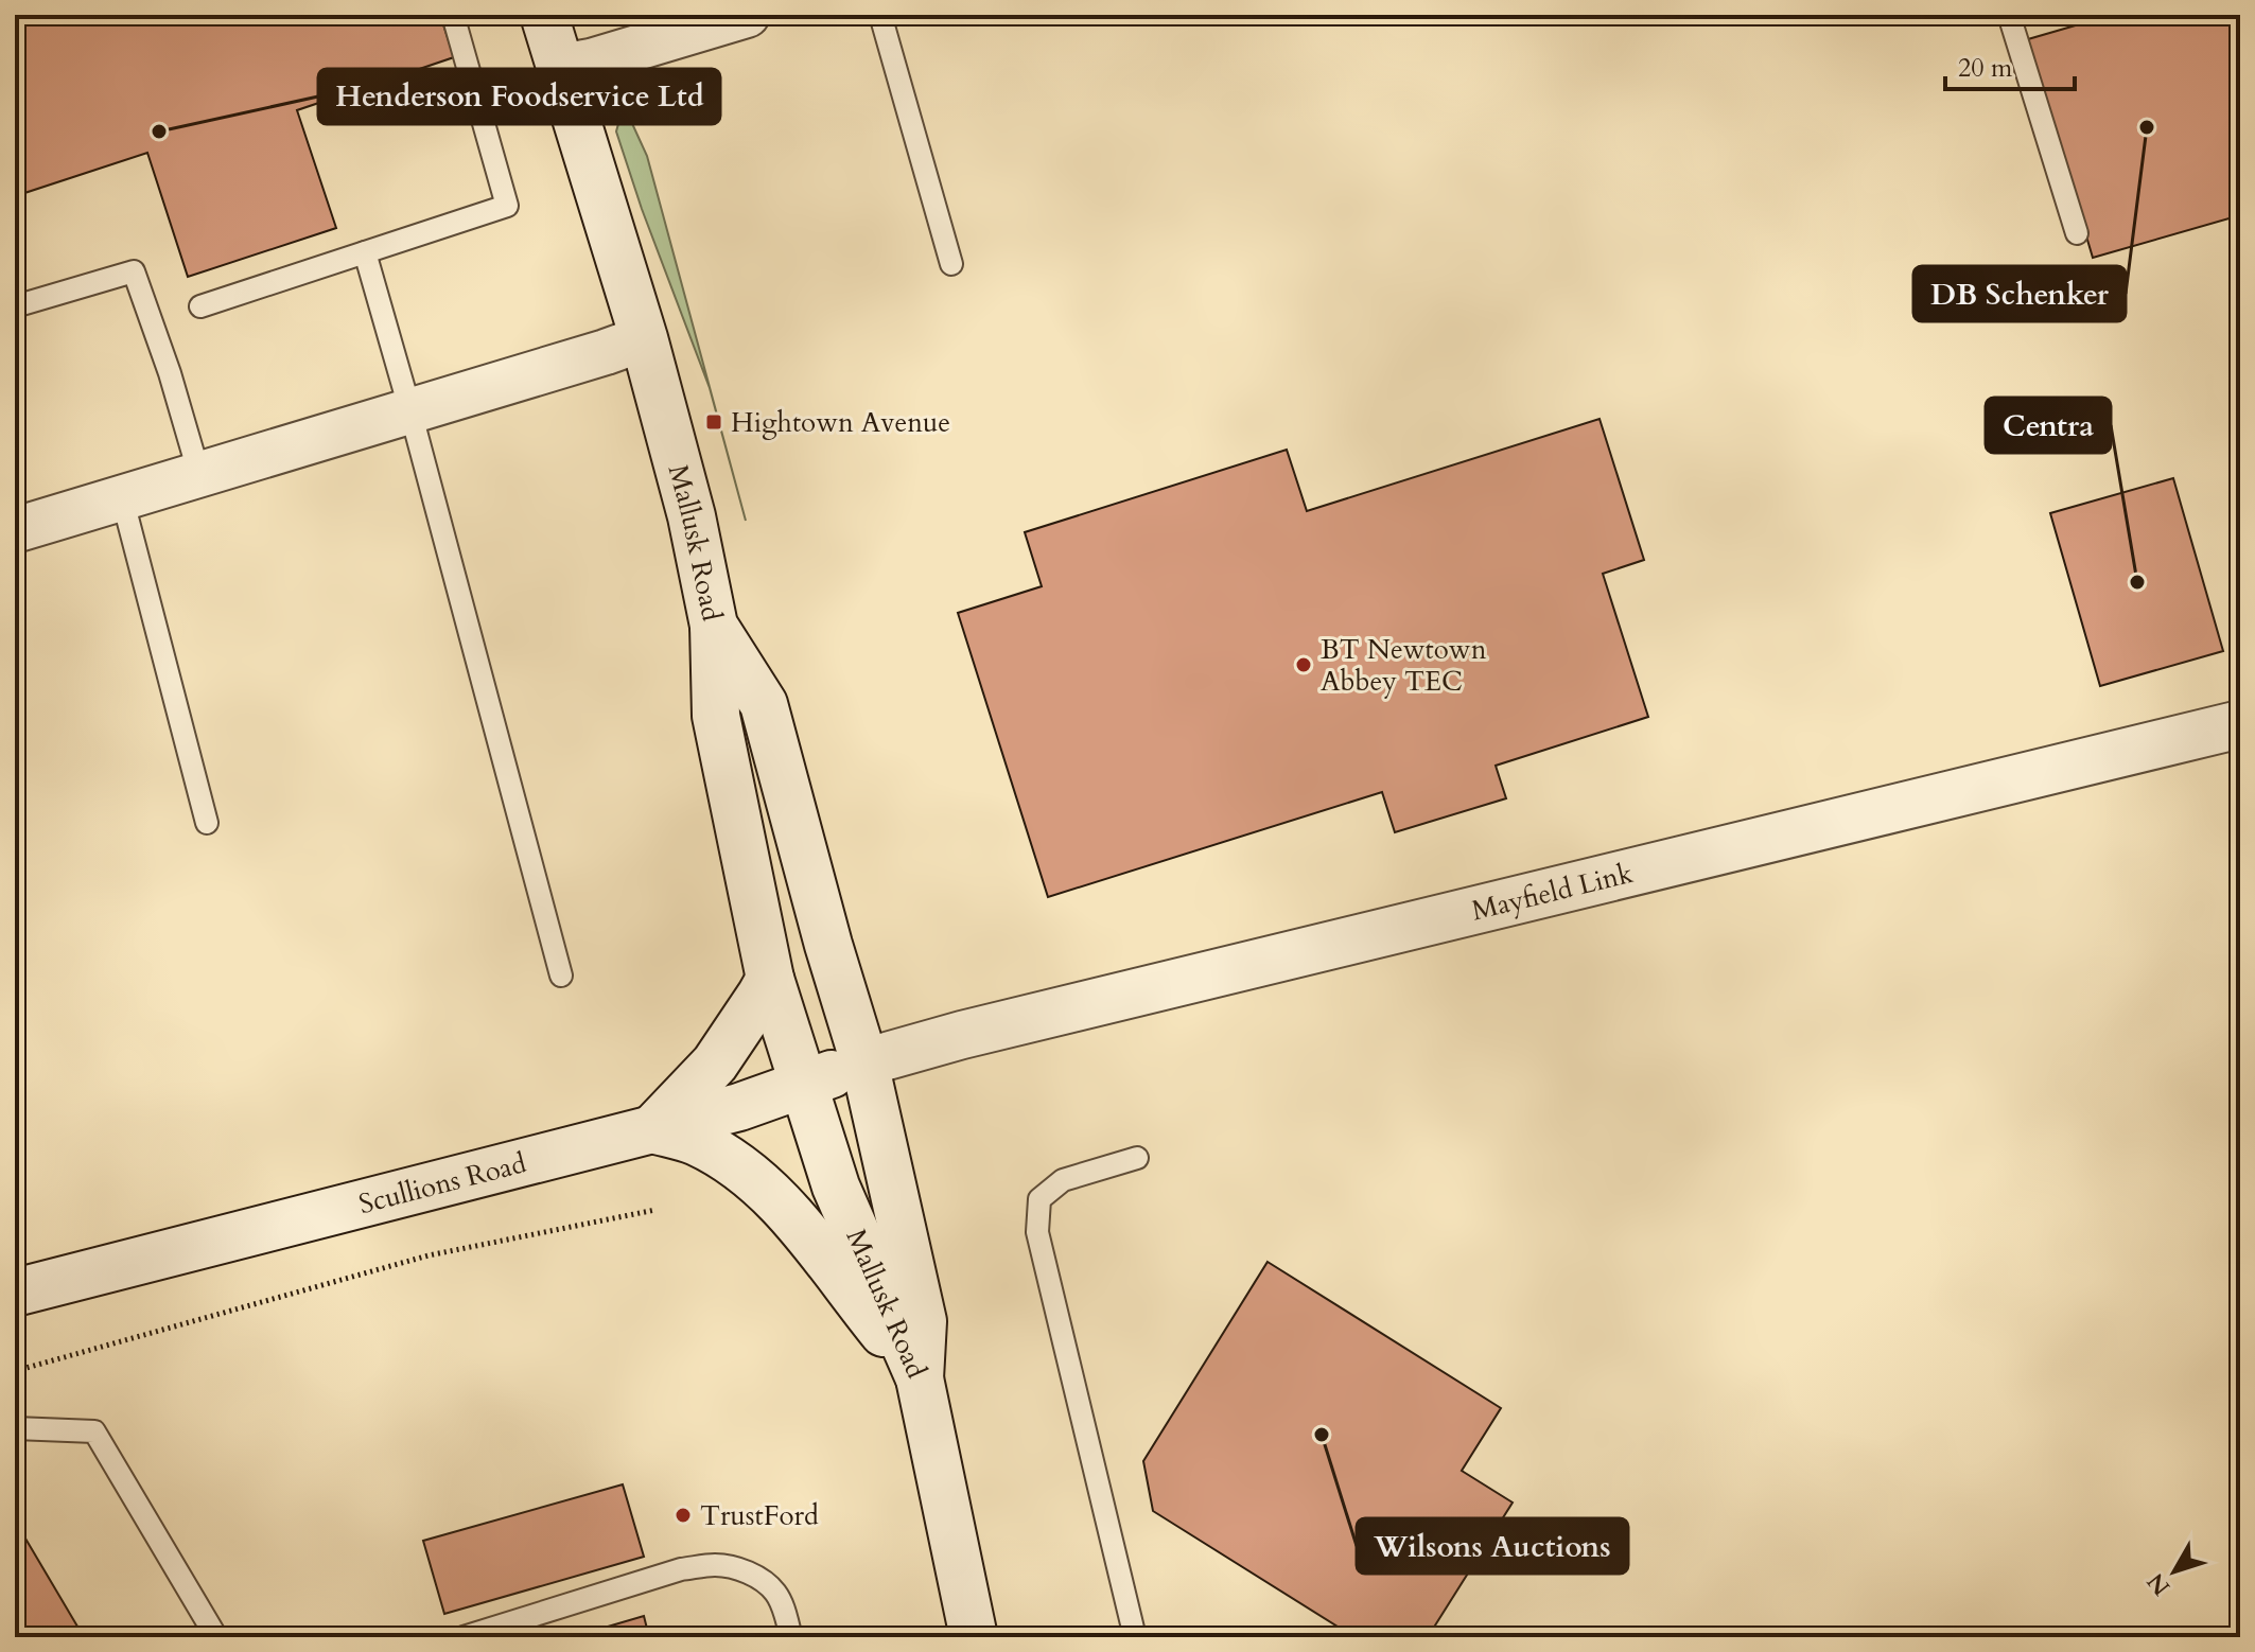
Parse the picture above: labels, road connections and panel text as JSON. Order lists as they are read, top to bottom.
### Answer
{
  "streets": {
    "main road": ["Mallusk Road", "Mayfield Link", "Scullions Road"]
  },
  "crossings": [
    ["Mallusk Road", "Mayfield Link"],
    ["Mallusk Road", "Scullions Road"],
    ["Mayfield Link", "Scullions Road"]
  ],
  "places": {
    "other": [
      "DB Schenker",
      "Henderson Foodservice Ltd",
      "Centra",
      "BT Newtown Abbey TEC",
      "Wilsons Auctions",
      "TrustFord"
    ],
    "transit": ["Hightown Avenue"]
  },
  "scale_bar": "20 m",
  "north": "bottom left"
}
